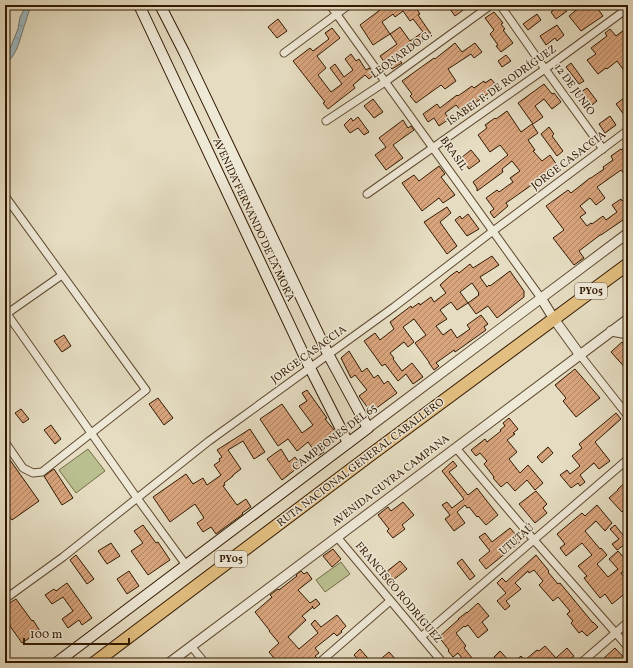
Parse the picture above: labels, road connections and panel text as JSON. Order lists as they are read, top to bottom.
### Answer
{
  "streets": {
    "highway": ["PY05", "RUTA NACIONAL GENERAL CABALLERO"],
    "main road": ["AVENIDA FERNANDO DE LA MORA", "CAMPEONES DEL 65"],
    "street": [
      "LEONARDO G.",
      "ISABEL F. DE RODRÍGUEZ",
      "12 DE JUNIO",
      "BRASIL",
      "JORGE CASACCIA",
      "AVENIDA GUYRA CAMPANA",
      "UTUTAÚ",
      "FRANCISCO RODRÍGUEZ"
    ]
  },
  "crossings": [
    ["LEONARDO G.", "BRASIL"],
    ["ISABEL F. DE RODRÍGUEZ", "12 DE JUNIO"],
    ["ISABEL F. DE RODRÍGUEZ", "BRASIL"],
    ["12 DE JUNIO", "JORGE CASACCIA"],
    ["BRASIL", "JORGE CASACCIA"],
    ["BRASIL", "CAMPEONES DEL 65"],
    ["BRASIL", "RUTA NACIONAL GENERAL CABALLERO"],
    ["BRASIL", "AVENIDA GUYRA CAMPANA"],
    ["JORGE CASACCIA", "AVENIDA FERNANDO DE LA MORA"],
    ["AVENIDA FERNANDO DE LA MORA", "CAMPEONES DEL 65"],
    ["AVENIDA GUYRA CAMPANA", "FRANCISCO RODRÍGUEZ"],
    ["UTUTAÚ", "FRANCISCO RODRÍGUEZ"]
  ],
  "scale_bar": "100 m"
}
